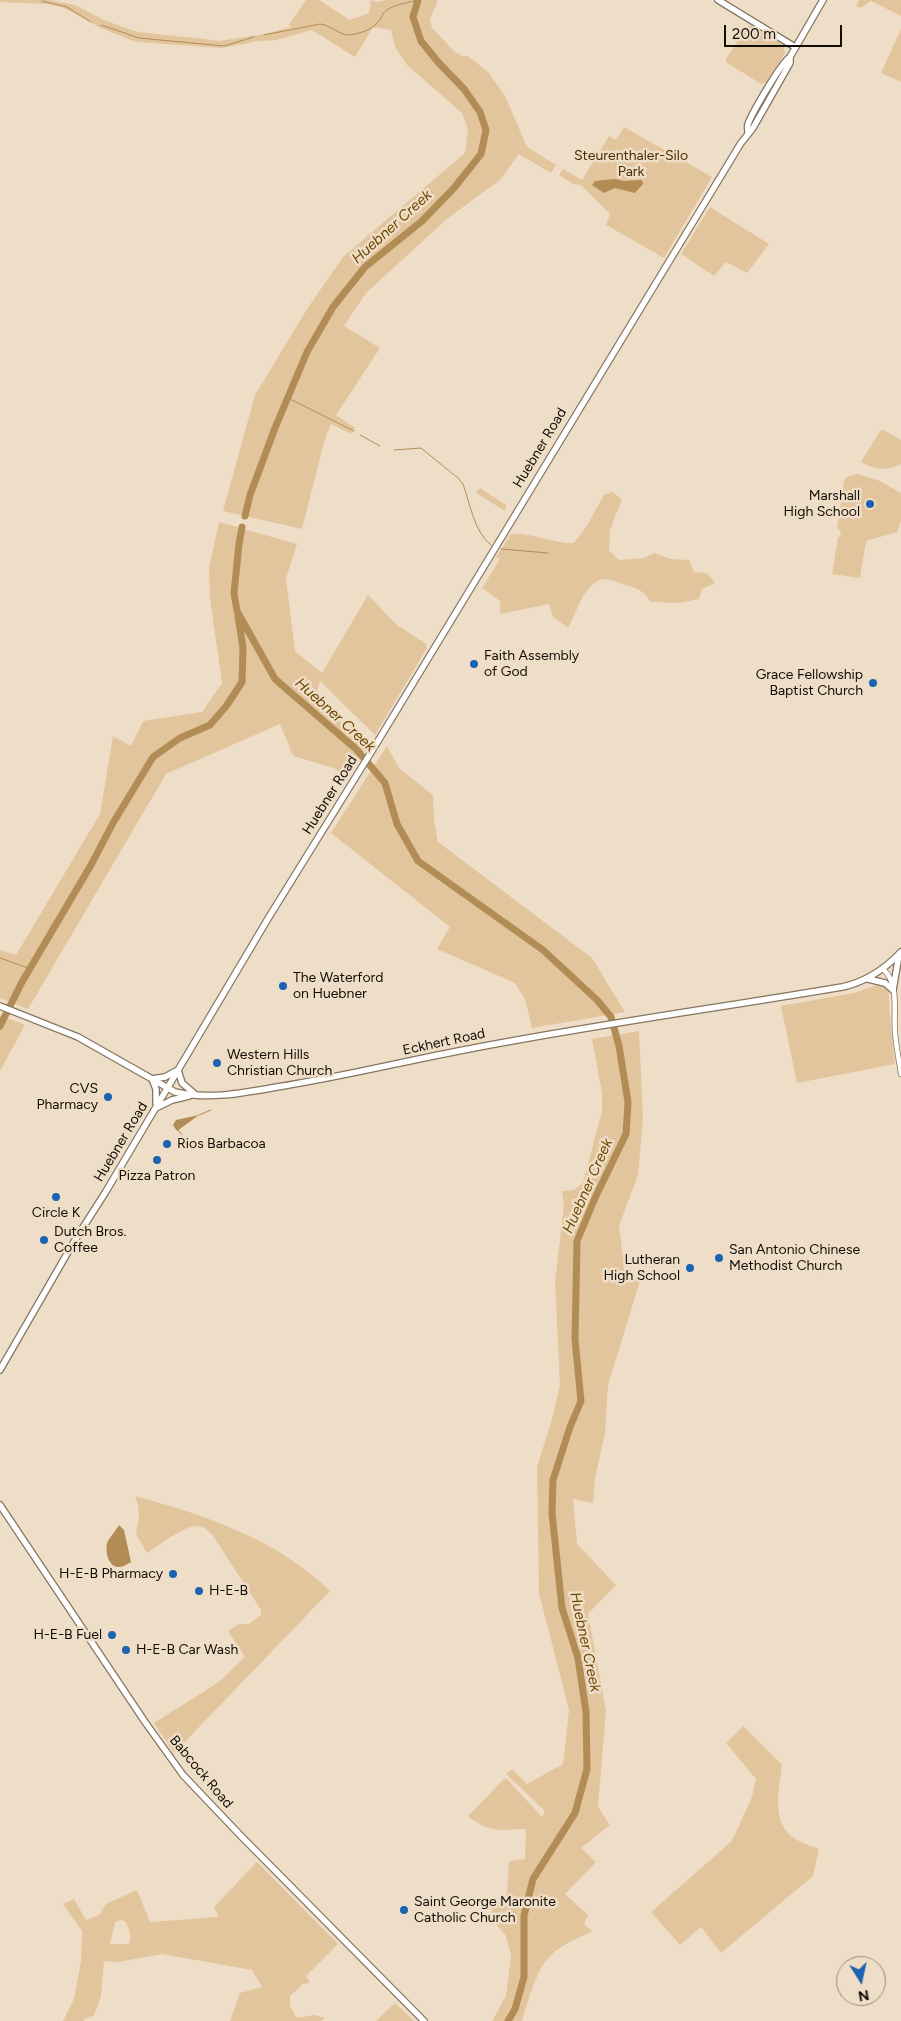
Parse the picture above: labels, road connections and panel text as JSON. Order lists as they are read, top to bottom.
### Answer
{
  "streets": {
    "main road": ["Huebner Road", "Eckhert Road", "Babcock Road"]
  },
  "crossings": [
    ["Huebner Road", "Eckhert Road"]
  ],
  "water": ["Huebner Creek"],
  "parks": ["Steurenthaler-Silo Park"],
  "places": [
    "Marshall High School",
    "Faith Assembly of God",
    "Grace Fellowship Baptist Church",
    "The Waterford on Huebner",
    "Western Hills Christian Church",
    "CVS Pharmacy",
    "Rios Barbacoa",
    "Pizza Patron",
    "Circle K",
    "Dutch Bros. Coffee",
    "San Antonio Chinese Methodist Church",
    "Lutheran High School",
    "H-E-B Pharmacy",
    "H-E-B",
    "H-E-B Fuel",
    "H-E-B Car Wash",
    "Saint George Maronite Catholic Church"
  ],
  "scale_bar": "200 m",
  "north": "bottom"
}
